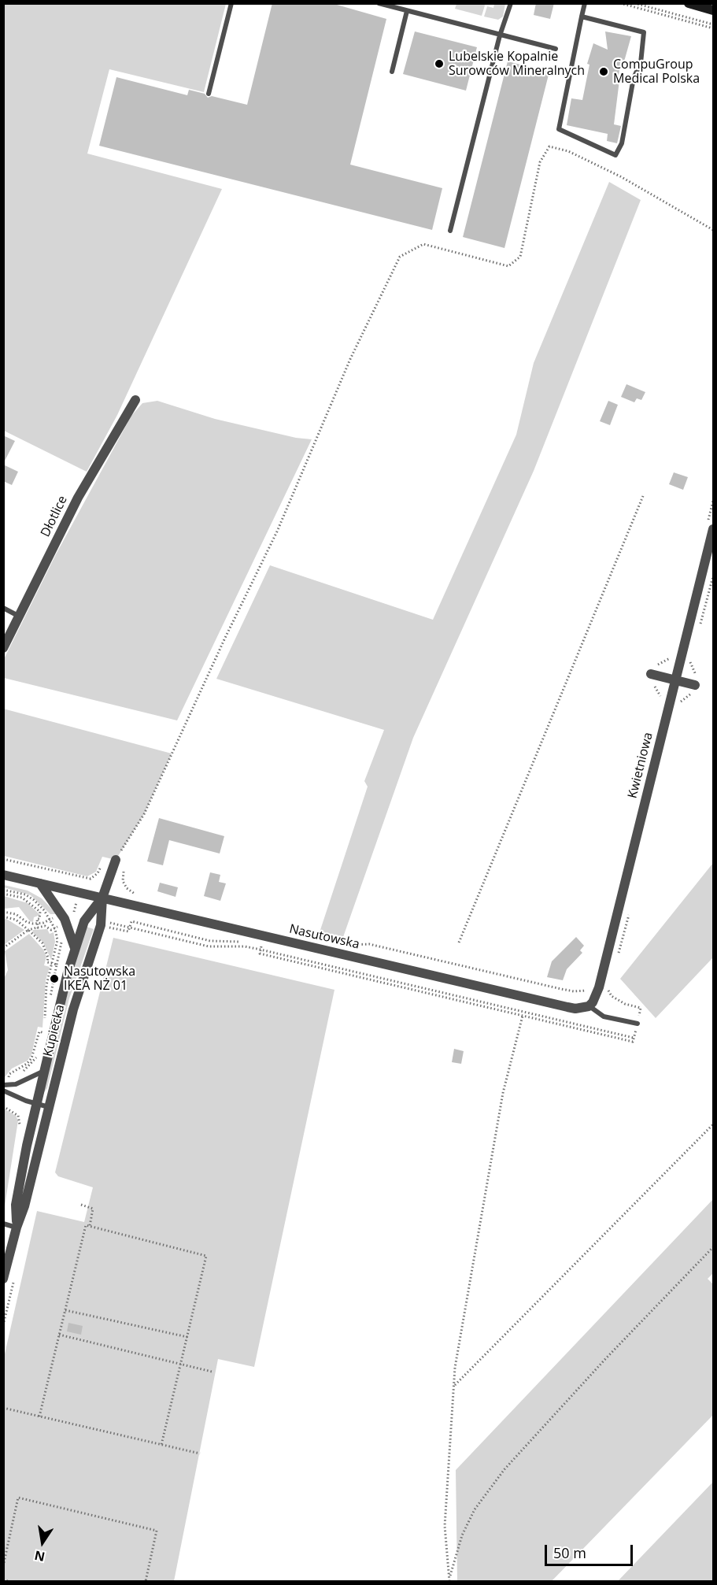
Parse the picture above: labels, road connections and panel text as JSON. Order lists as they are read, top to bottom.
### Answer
{
  "streets": {
    "street": [
      "Dłotlice",
      "Kwietniowa",
      "Nasutowska",
      "Kupiecka"
    ]
  },
  "crossings": [
    ["Kwietniowa", "Nasutowska"],
    ["Nasutowska", "Kupiecka"]
  ],
  "places": ["Lubelskie Kopalnie Surowców Mineralnych", "CompuGroup Medical Polska", "Nasutowska IKEA NŻ 01"],
  "scale_bar": "50 m",
  "north": "bottom"
}
